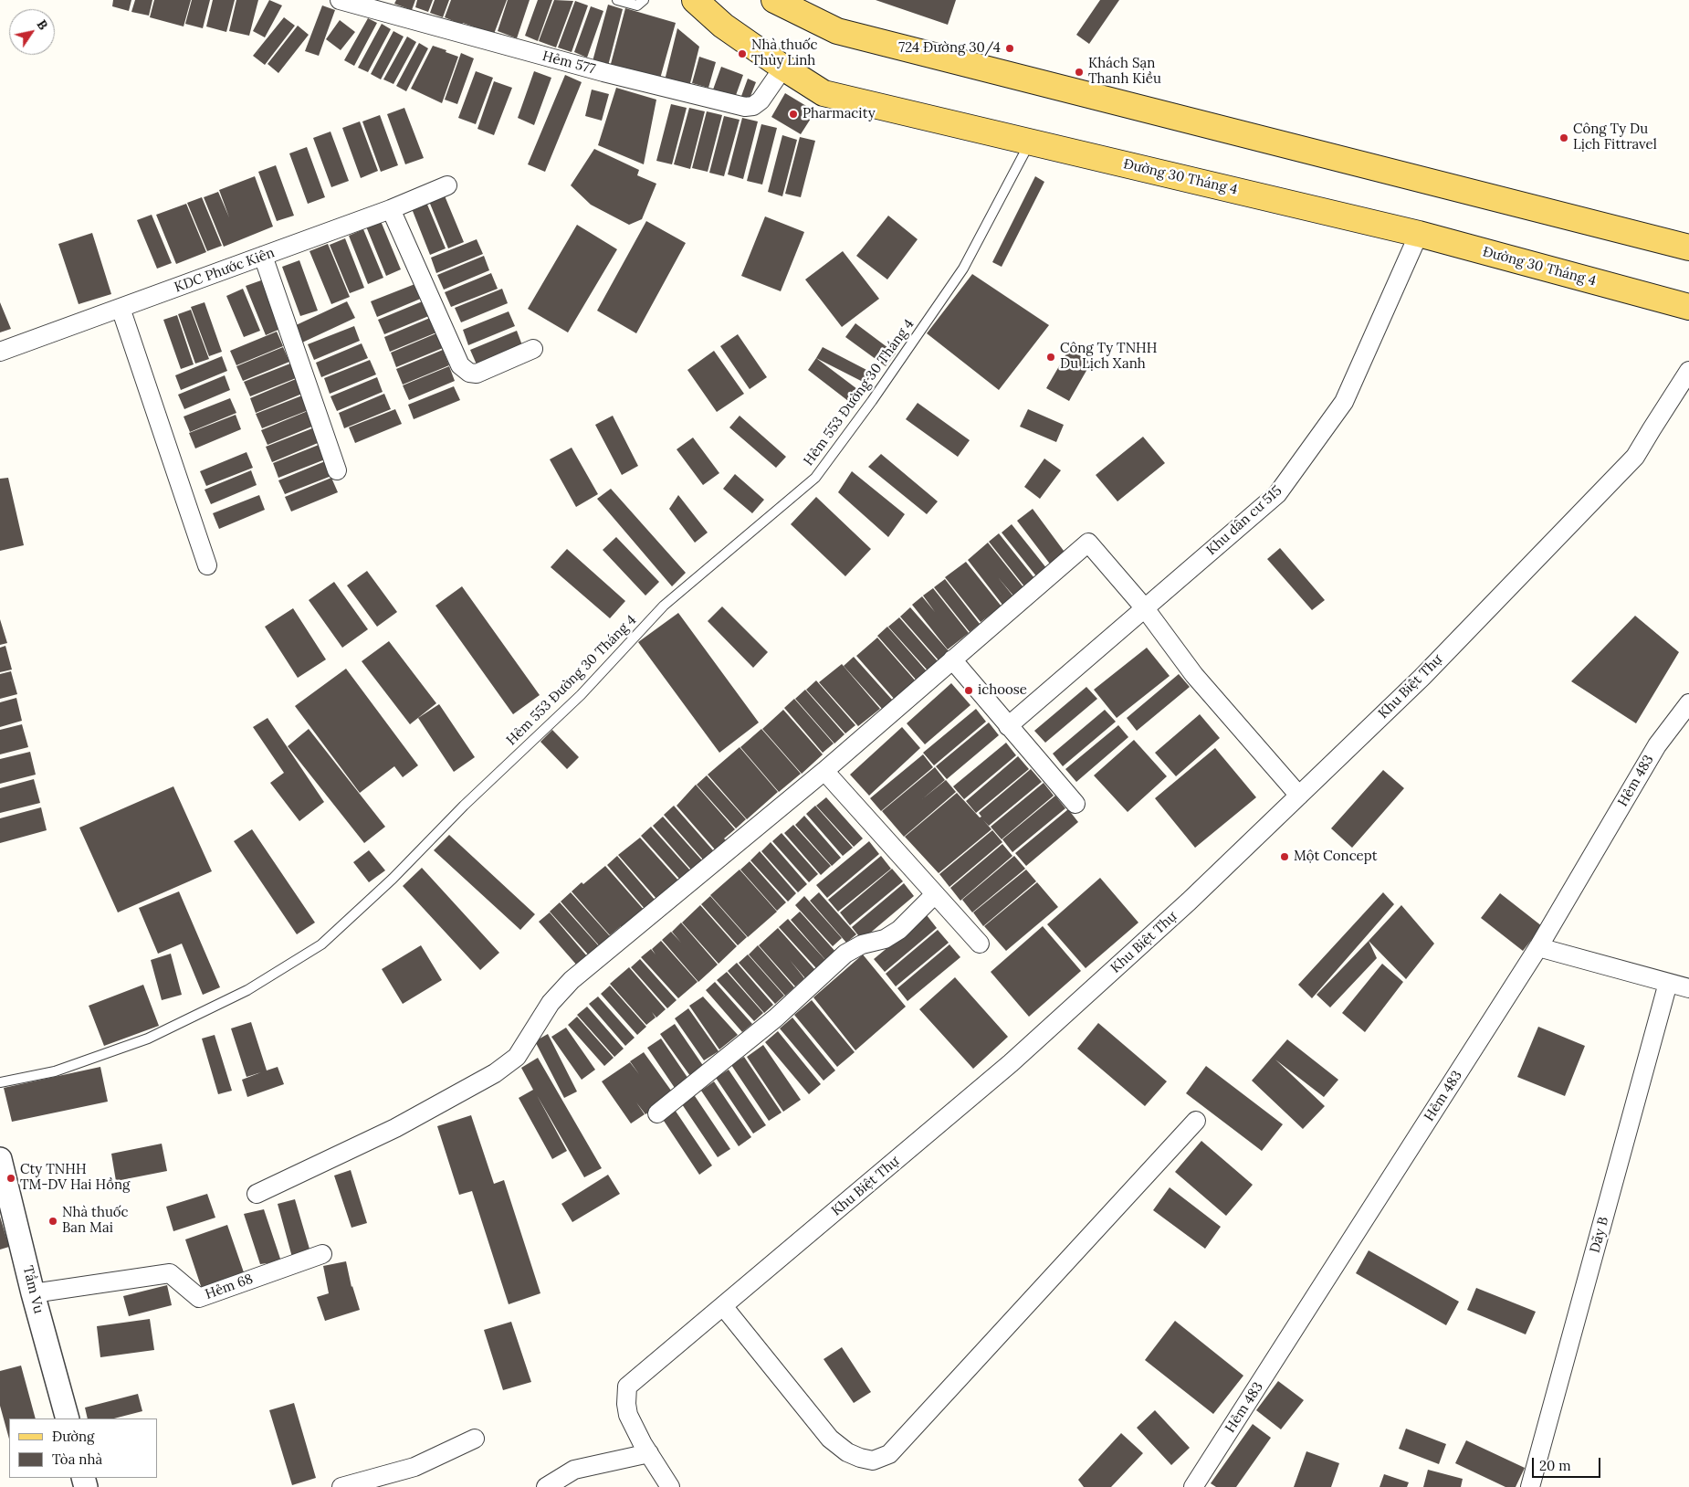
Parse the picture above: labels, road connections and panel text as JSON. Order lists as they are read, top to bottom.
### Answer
{
  "streets": {
    "main road": ["Đường 30 Tháng 4"],
    "street": [
      "Hẻm 577",
      "KDC Phước Kiên",
      "Khu dân cư 515",
      "Khu Biệt Thự",
      "Hẻm 483",
      "Dãy B",
      "Hẻm 68",
      "Tầm Vu"
    ],
    "lane": ["Hẻm 553 Đường 30 Tháng 4"]
  },
  "crossings": [
    ["Hẻm 577", "Đường 30 Tháng 4"],
    ["Đường 30 Tháng 4", "Hẻm 553 Đường 30 Tháng 4"],
    ["Đường 30 Tháng 4", "Khu dân cư 515"],
    ["Hẻm 68", "Tầm Vu"]
  ],
  "places": [
    "724 Đường 30/4",
    "Nhà thuốc Thùy Linh",
    "Khách Sạn Thanh Kiều",
    "Pharmacity",
    "Công Ty Du Lịch Fittravel",
    "Công Ty TNHH Du Lịch Xanh",
    "ichoose",
    "Một Concept",
    "Cty TNHH TM-DV Hai Hồng",
    "Nhà thuốc Ban Mai"
  ],
  "legend": ["Đường", "Tòa nhà"],
  "scale_bar": "20 m",
  "north": "top right"
}
